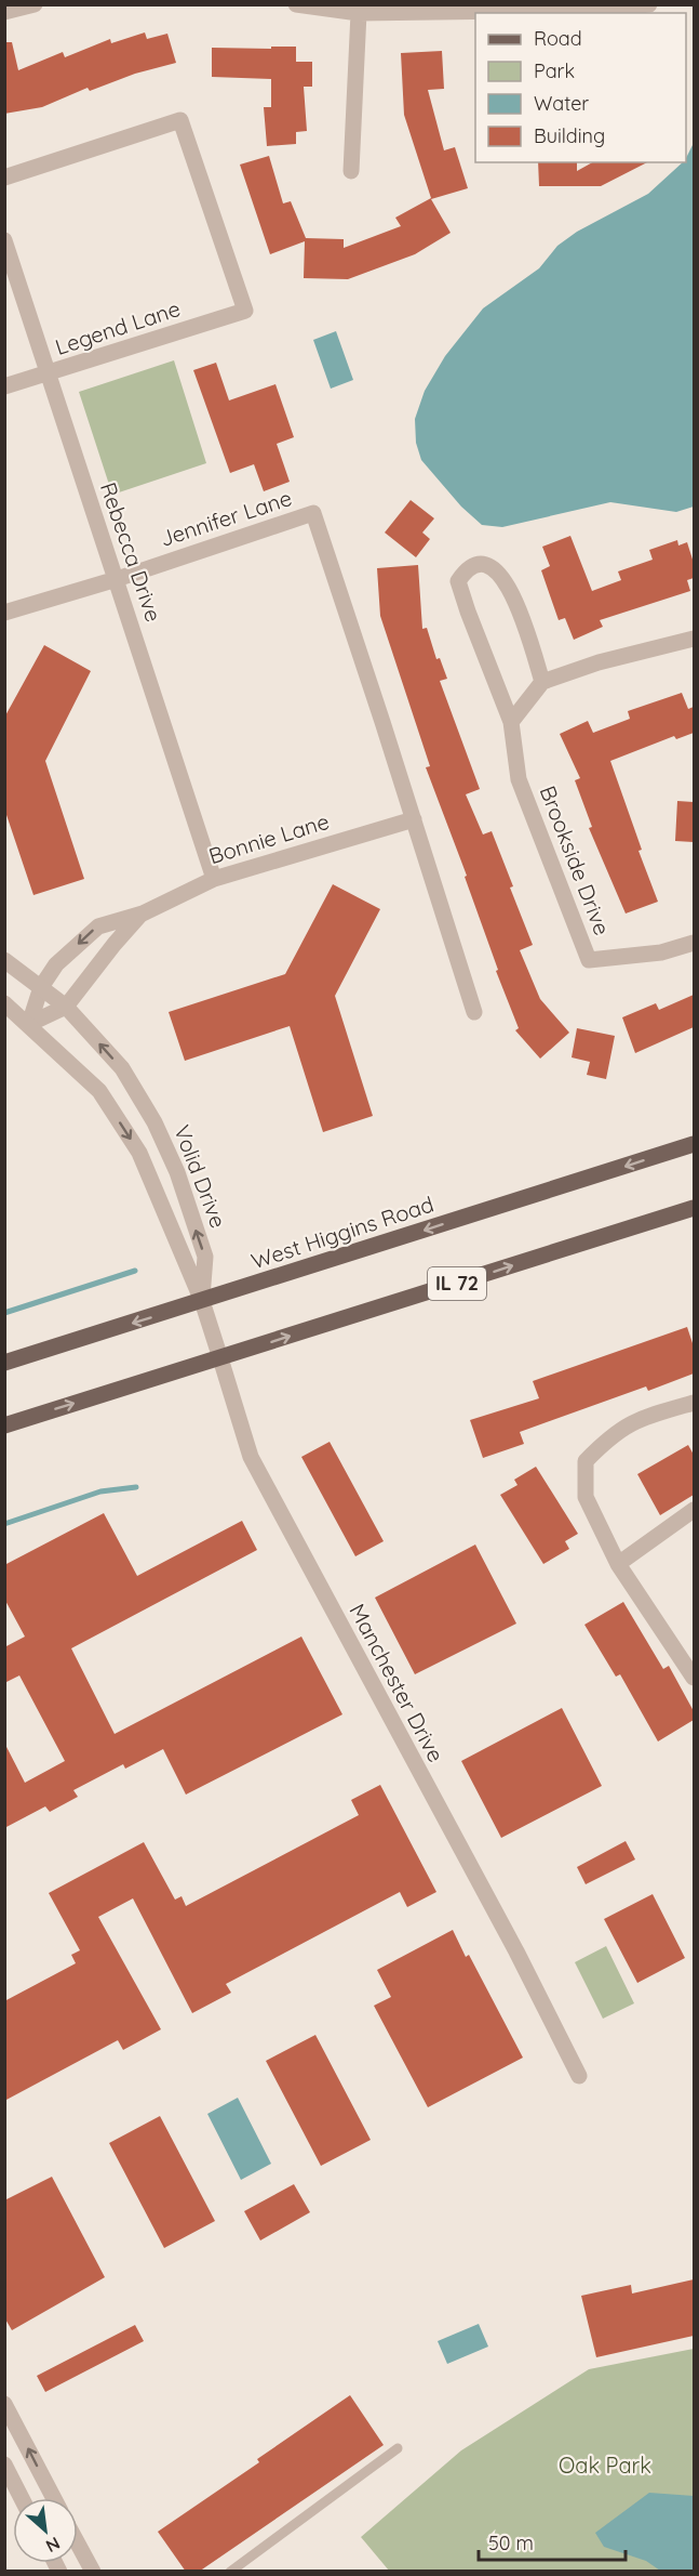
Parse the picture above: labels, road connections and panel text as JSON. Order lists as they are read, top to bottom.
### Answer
{
  "streets": {
    "main road": ["West Higgins Road", "IL 72"],
    "street": [
      "Legend Lane",
      "Jennifer Lane",
      "Rebecca Drive",
      "Bonnie Lane",
      "Brookside Drive",
      "Volid Drive",
      "Manchester Drive"
    ]
  },
  "crossings": [
    ["Legend Lane", "Rebecca Drive"],
    ["Jennifer Lane", "Rebecca Drive"],
    ["Jennifer Lane", "Bonnie Lane"],
    ["Rebecca Drive", "Bonnie Lane"],
    ["Bonnie Lane", "Volid Drive"],
    ["Volid Drive", "West Higgins Road"],
    ["Volid Drive", "Manchester Drive"],
    ["West Higgins Road", "Manchester Drive"],
    ["IL 72", "Manchester Drive"]
  ],
  "parks": ["Oak Park"],
  "legend": [
    "Road",
    "Park",
    "Water",
    "Building"
  ],
  "scale_bar": "50 m",
  "north": "bottom right"
}
